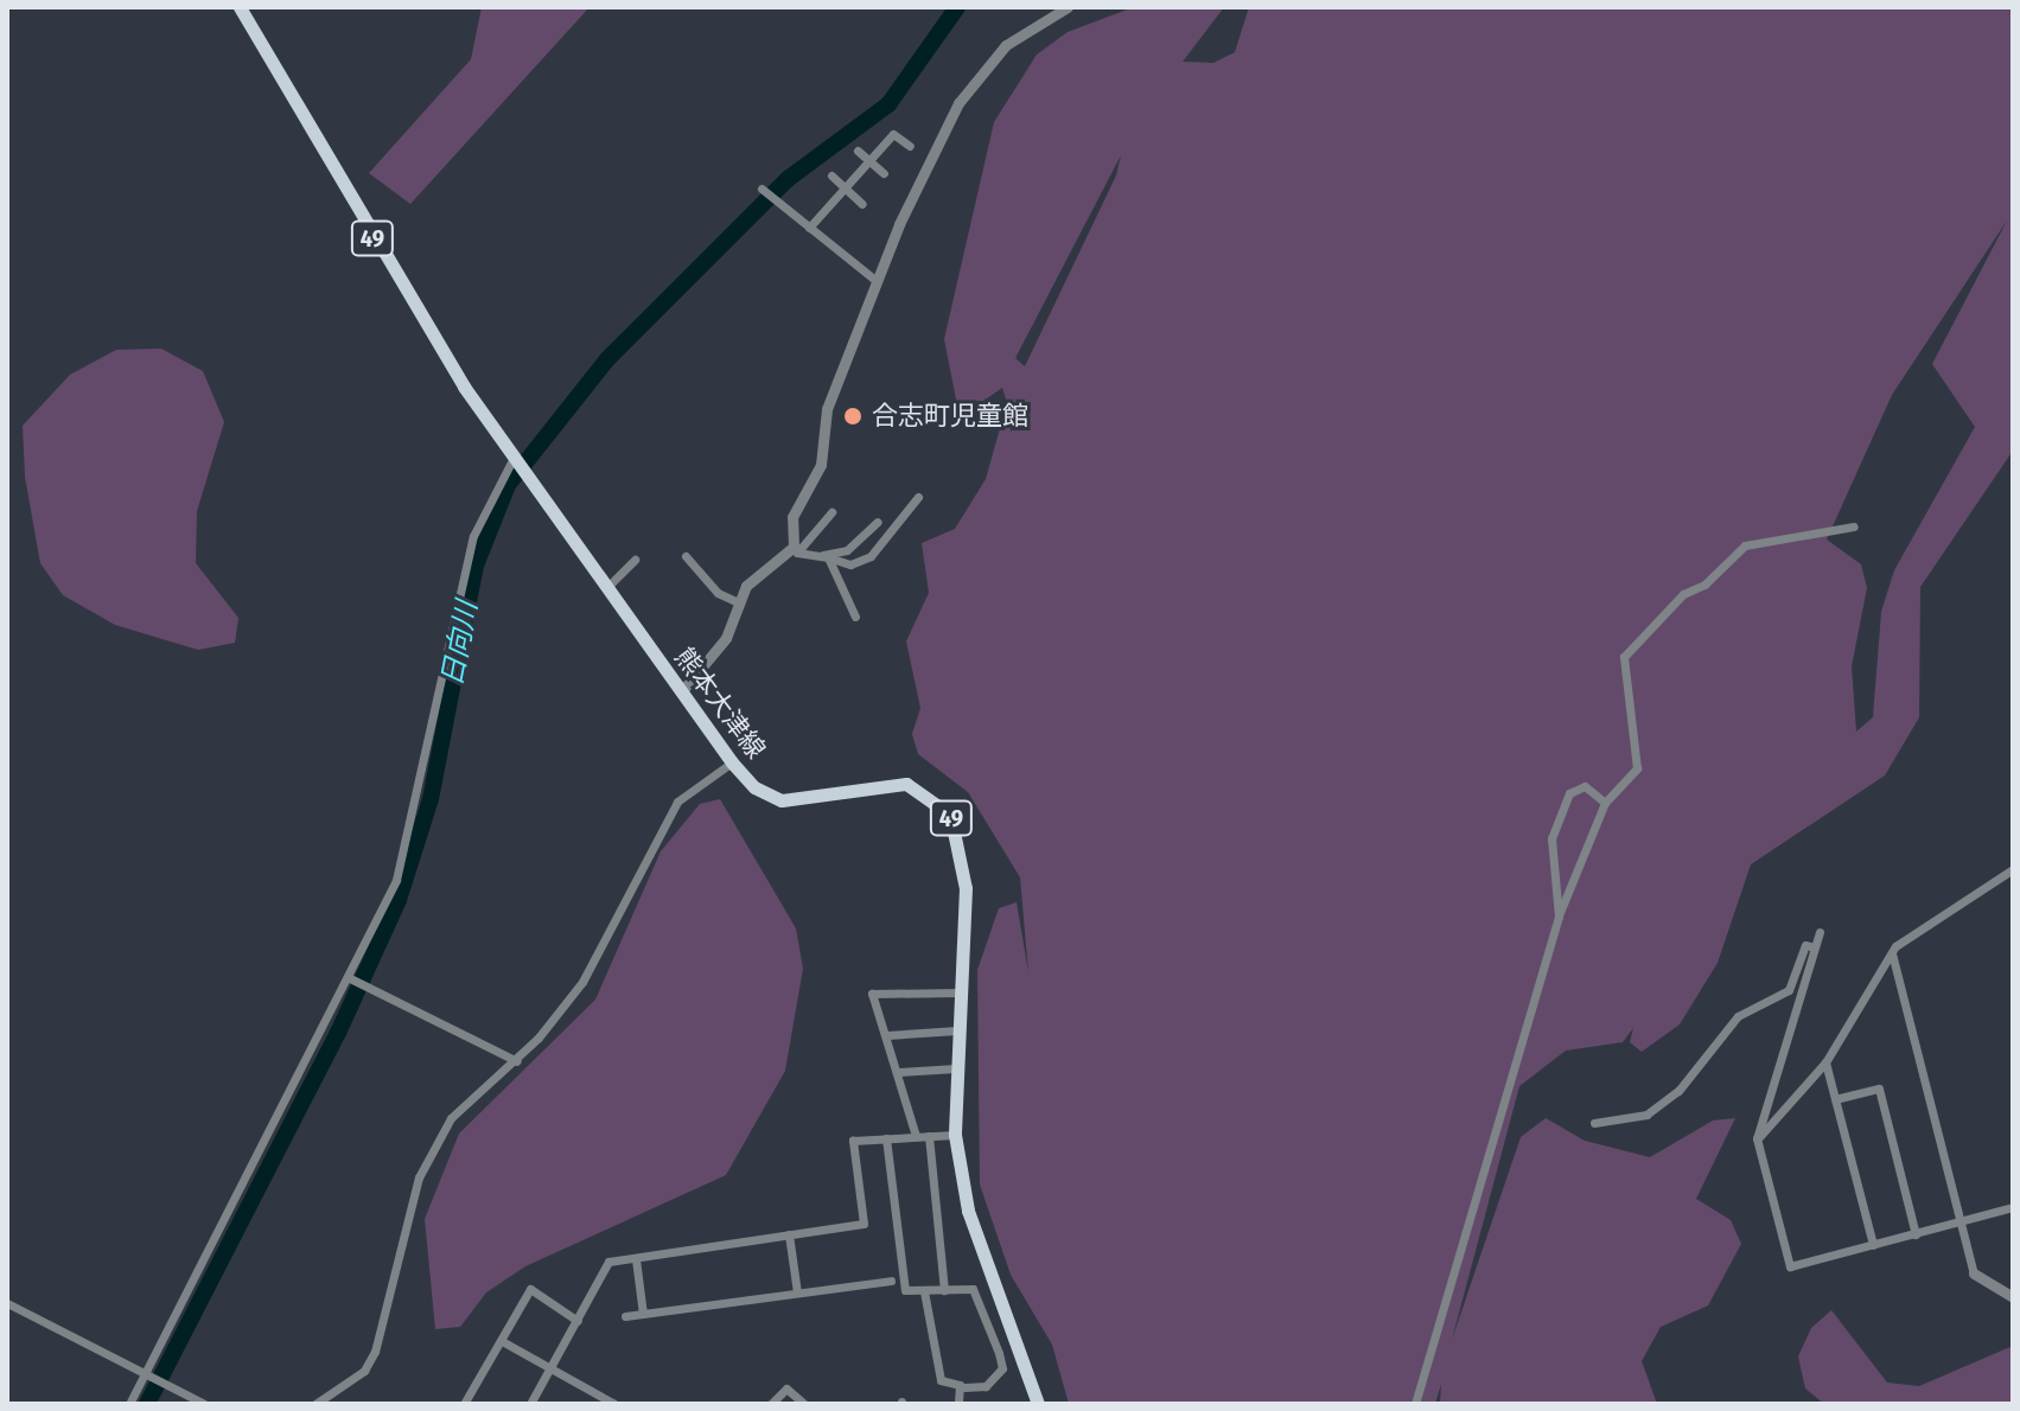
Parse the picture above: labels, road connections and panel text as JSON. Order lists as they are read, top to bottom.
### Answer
{
  "streets": {
    "main road": ["49", "熊本大津線"]
  },
  "water": ["日向川"],
  "places": ["合志町児童館"]
}
